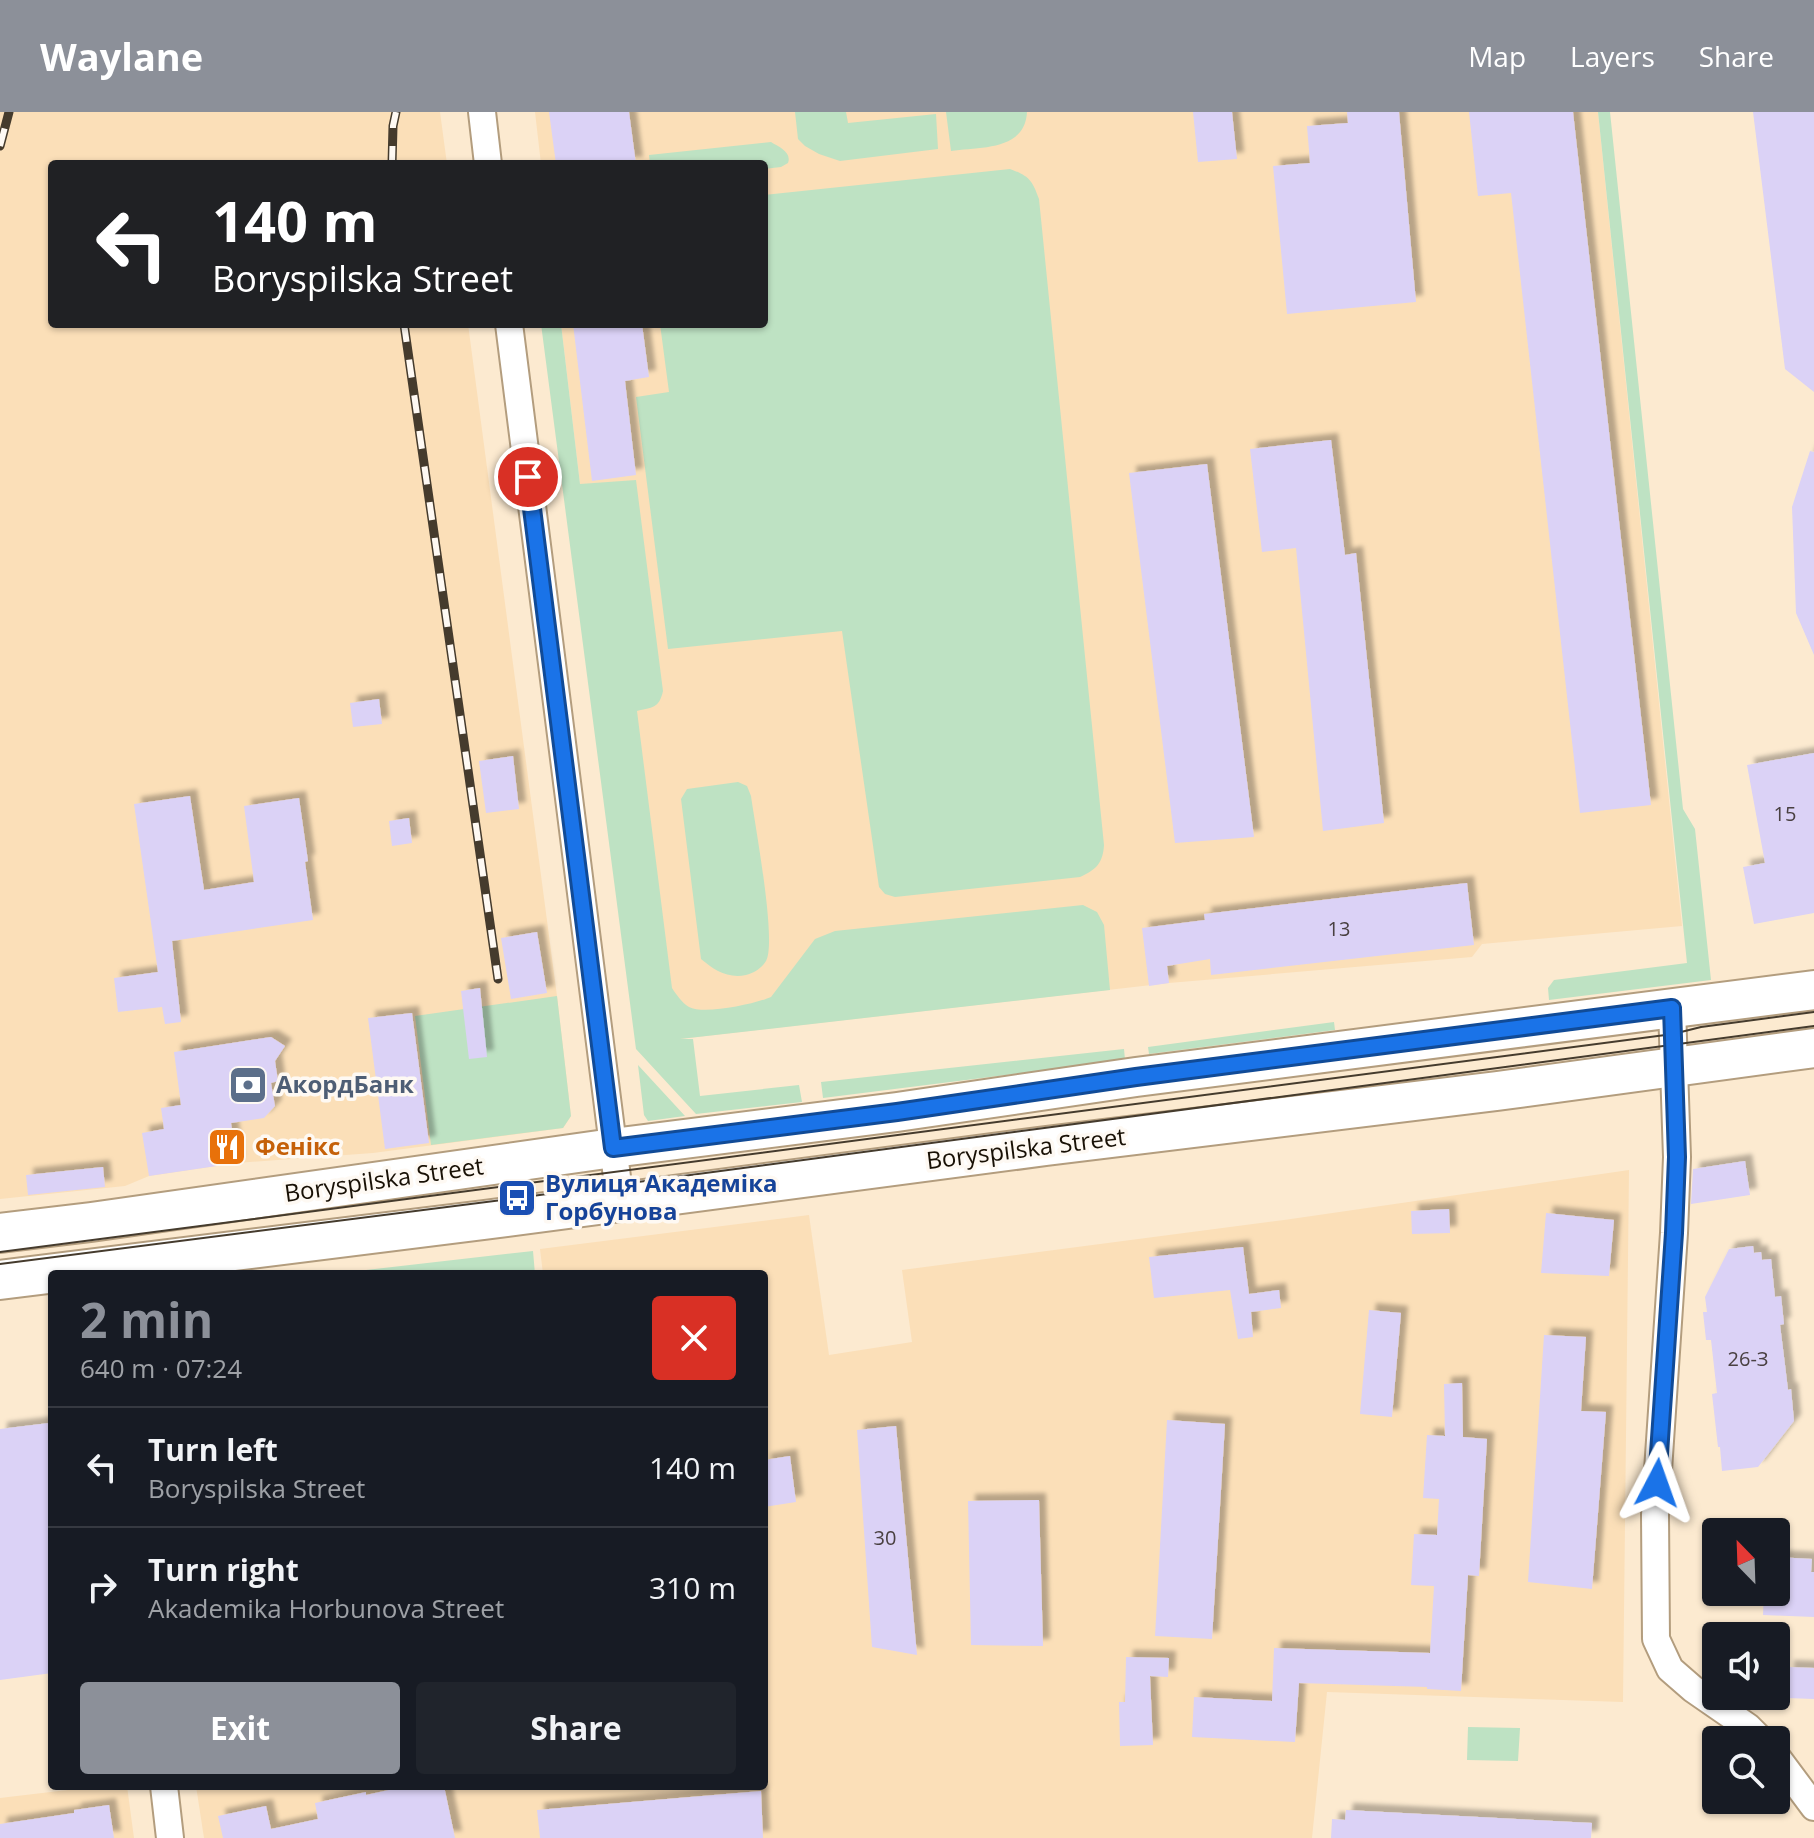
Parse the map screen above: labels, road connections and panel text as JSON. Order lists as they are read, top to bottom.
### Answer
{
  "streets": {
    "main road": ["Boryspilska Street"]
  },
  "places": {
    "bank": ["АкордБанк"],
    "restaurant": ["Фенікс"],
    "bus stop": ["Вулиця Академіка Горбунова"]
  },
  "house_numbers": [
    "15",
    "13",
    "26-З",
    "30"
  ],
  "north": "top left",
  "page": {
    "header": "Waylane",
    "nav": ["Map", "Layers", "Share"],
    "turn": ["140 m", "Boryspilska Street"],
    "heading": ["2 min", "640 m · 07:24"],
    "list": [
      {
        "name": "Turn left",
        "note": "Boryspilska Street",
        "value": "140 m"
      },
      {
        "name": "Turn right",
        "note": "Akademika Horbunova Street",
        "value": "310 m"
      }
    ],
    "buttons": ["Exit", "Share"]
  }
}
